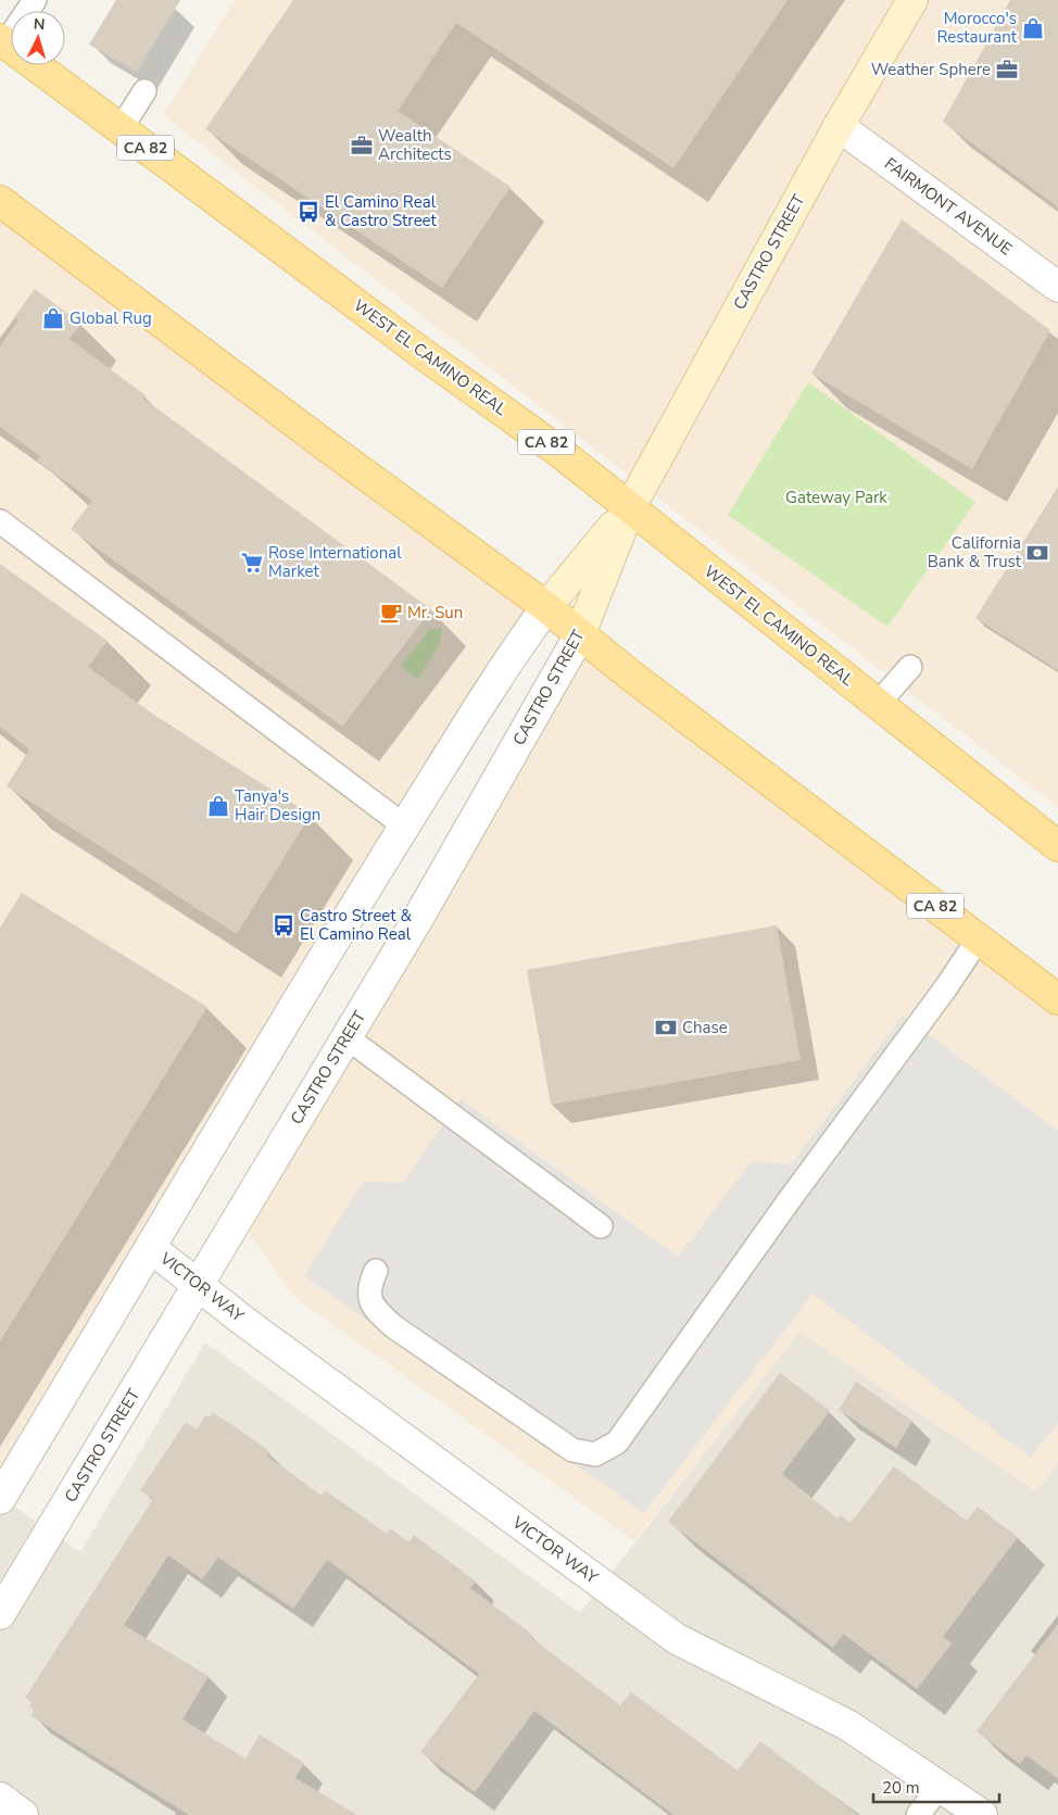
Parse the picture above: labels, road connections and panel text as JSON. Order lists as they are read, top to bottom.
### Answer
{
  "streets": {
    "main road": ["CA 82", "CASTRO STREET", "WEST EL CAMINO REAL"],
    "street": ["FAIRMONT AVENUE", "VICTOR WAY"]
  },
  "crossings": [
    ["CA 82", "CASTRO STREET"],
    ["FAIRMONT AVENUE", "CASTRO STREET"],
    ["CASTRO STREET", "WEST EL CAMINO REAL"],
    ["CASTRO STREET", "VICTOR WAY"]
  ],
  "parks": ["Gateway Park"],
  "places": {
    "shop": ["Morocco's Restaurant", "Global Rug", "Tanya's Hair Design"],
    "office": ["Weather Sphere", "Wealth Architects"],
    "bus stop": ["El Camino Real & Castro Street", "Castro Street & El Camino Real"],
    "bank": ["California Bank & Trust", "Chase"],
    "supermarket": ["Rose International Market"],
    "cafe": ["Mr. Sun"]
  },
  "scale_bar": "20 m",
  "north": "top"
}
